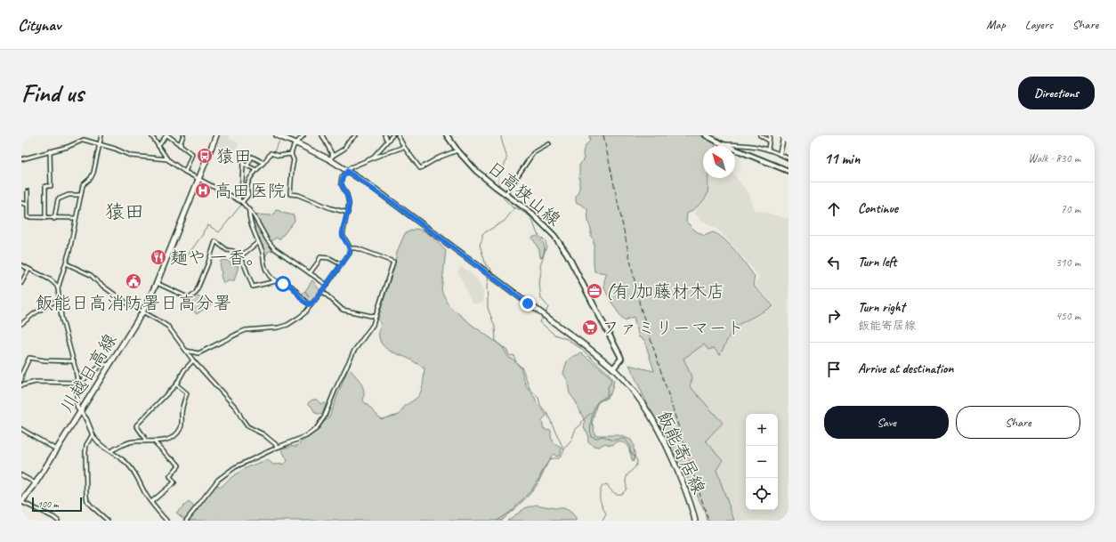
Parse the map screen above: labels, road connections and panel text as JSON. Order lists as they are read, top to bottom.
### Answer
{
  "streets": {
    "main road": ["日高狭山線", "川越日高線", "飯能寄居線"]
  },
  "crossings": [
    ["日高狭山線", "飯能寄居線"]
  ],
  "districts": ["猿田"],
  "places": {
    "bus stop": ["猿田"],
    "hospital": ["高田医院"],
    "restaurant": ["麺や 一香。"],
    "public building": ["飯能日高消防署日高分署"],
    "office": ["(有)加藤材木店"],
    "supermarket": ["ファミリーマート"]
  },
  "scale_bar": "100 m",
  "north": "top left",
  "page": {
    "header": "Citynav",
    "nav": ["Map", "Layers", "Share"],
    "buttons": [
      "Directions",
      ["Save", "Share"]
    ],
    "title": "Find us",
    "heading": ["11 min", "Walk · 830 m"],
    "list": [
      ["Continue", "70 m"],
      ["Turn left", "310 m"],
      ["Turn right", "飯能寄居線", "450 m"],
      "Arrive at destination"
    ],
    "map_buttons": ["+", "−"],
    "scale": "100 m"
  }
}
